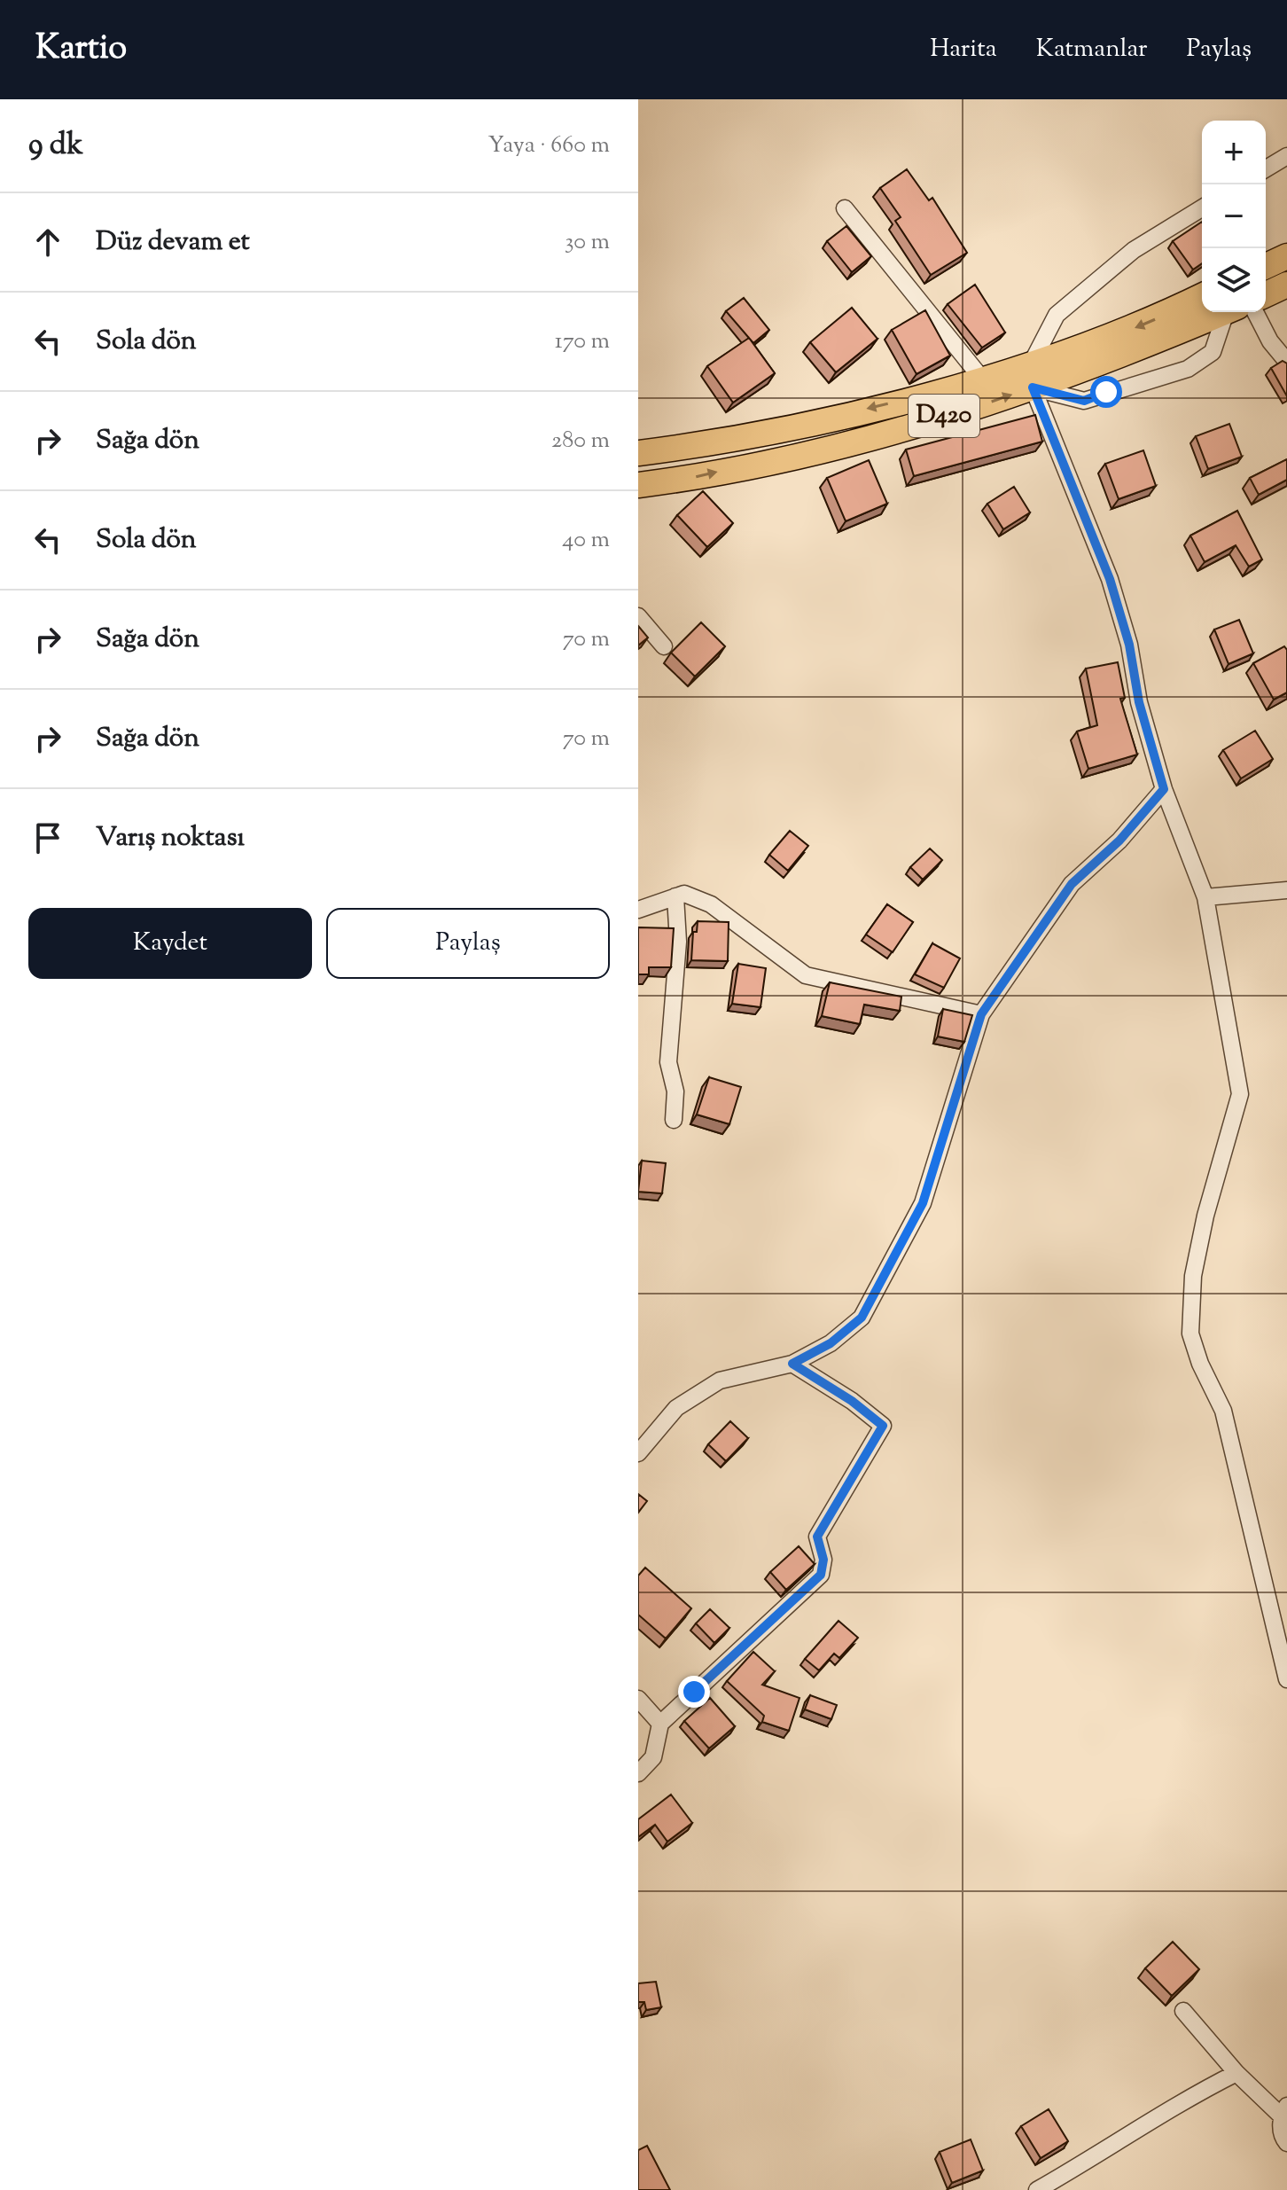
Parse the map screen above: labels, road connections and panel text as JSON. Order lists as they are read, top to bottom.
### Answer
{
  "streets": {
    "highway": ["D420"]
  },
  "page": {
    "header": "Kartio",
    "nav": ["Harita", "Katmanlar", "Paylaş"],
    "heading": ["9 dk", "Yaya · 660 m"],
    "map_buttons": ["+", "−"],
    "list": [
      ["Düz devam et", "30 m"],
      ["Sola dön", "170 m"],
      ["Sağa dön", "280 m"],
      ["Sola dön", "40 m"],
      ["Sağa dön", "70 m"],
      ["Sağa dön", "70 m"],
      "Varış noktası"
    ],
    "buttons": ["Kaydet", "Paylaş"]
  }
}
